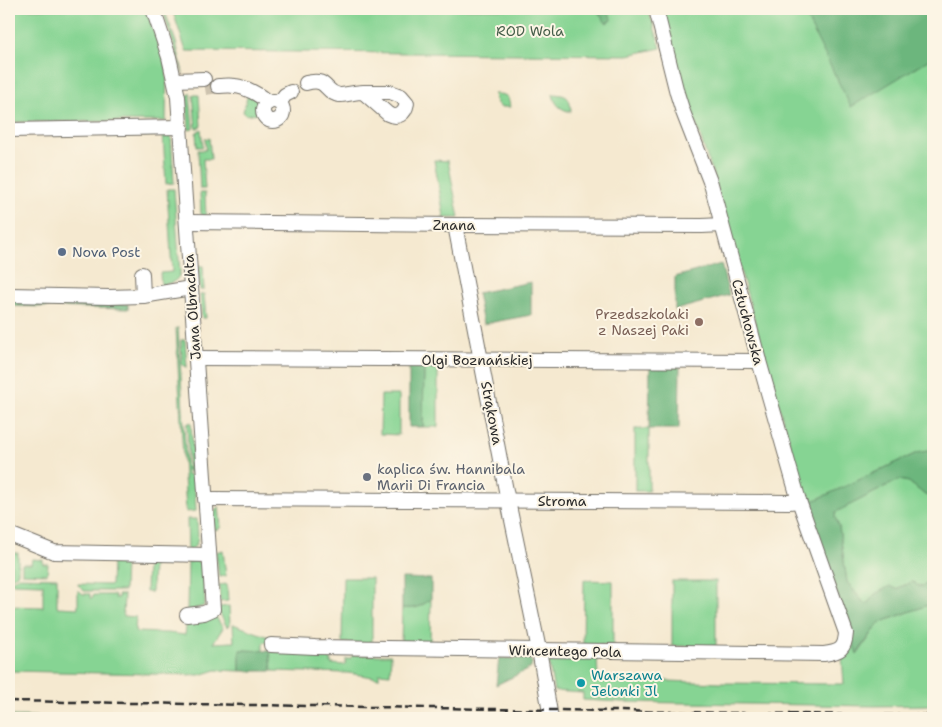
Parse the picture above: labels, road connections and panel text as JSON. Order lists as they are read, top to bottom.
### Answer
{
  "streets": {
    "street": [
      "Znana",
      "Jana Olbrachta",
      "Człuchowska",
      "Olgi Boznańskiej",
      "Strąkowa",
      "Stroma",
      "Wincentego Pola"
    ]
  },
  "crossings": [
    ["Znana", "Jana Olbrachta"],
    ["Znana", "Człuchowska"],
    ["Znana", "Strąkowa"],
    ["Jana Olbrachta", "Olgi Boznańskiej"],
    ["Jana Olbrachta", "Stroma"],
    ["Człuchowska", "Olgi Boznańskiej"],
    ["Człuchowska", "Stroma"],
    ["Człuchowska", "Wincentego Pola"],
    ["Olgi Boznańskiej", "Strąkowa"],
    ["Strąkowa", "Stroma"],
    ["Strąkowa", "Wincentego Pola"]
  ],
  "parks": ["ROD Wola"],
  "places": [
    "Nova Post",
    "Przedszkolaki z Naszej Paki",
    "kaplica św. Hannibala Marii Di Francia",
    "Warszawa Jelonki Jl"
  ]
}
